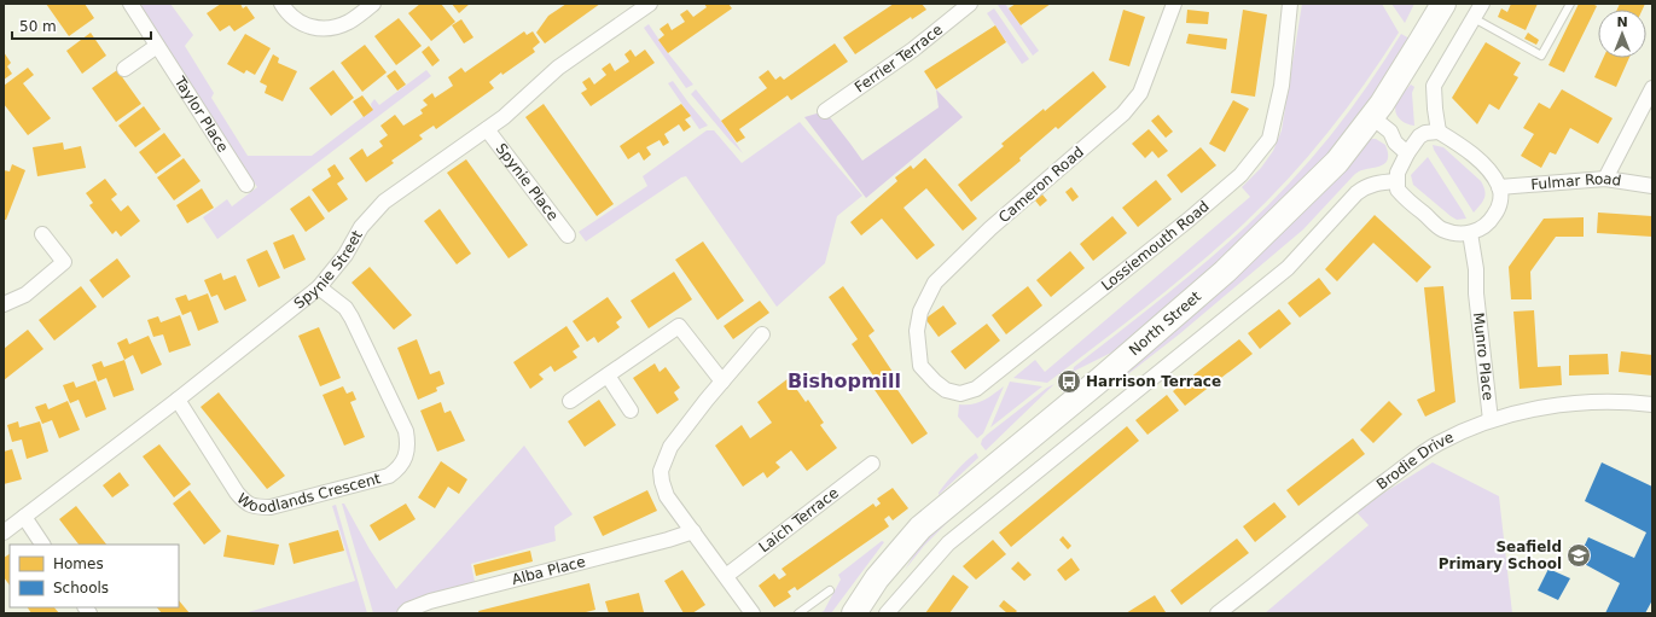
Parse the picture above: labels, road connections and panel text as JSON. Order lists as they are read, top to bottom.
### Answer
{
  "streets": {
    "main road": ["North Street"],
    "street": [
      "Ferrier Terrace",
      "Taylor Place",
      "Spynie Place",
      "Fulmar Road",
      "Cameron Road",
      "Lossiemouth Road",
      "Spynie Street",
      "Munro Place",
      "Brodie Drive",
      "Woodlands Crescent",
      "Laich Terrace",
      "Alba Place"
    ]
  },
  "crossings": [
    ["Spynie Place", "Spynie Street"],
    ["Fulmar Road", "Munro Place"],
    ["Cameron Road", "Lossiemouth Road"],
    ["Spynie Street", "Woodlands Crescent"],
    ["Munro Place", "Brodie Drive"]
  ],
  "districts": ["Bishopmill"],
  "places": {
    "bus stop": ["Harrison Terrace"],
    "school or university": ["Seafield Primary School"]
  },
  "legend": ["Homes", "Schools"],
  "scale_bar": "50 m",
  "north": "top"
}
